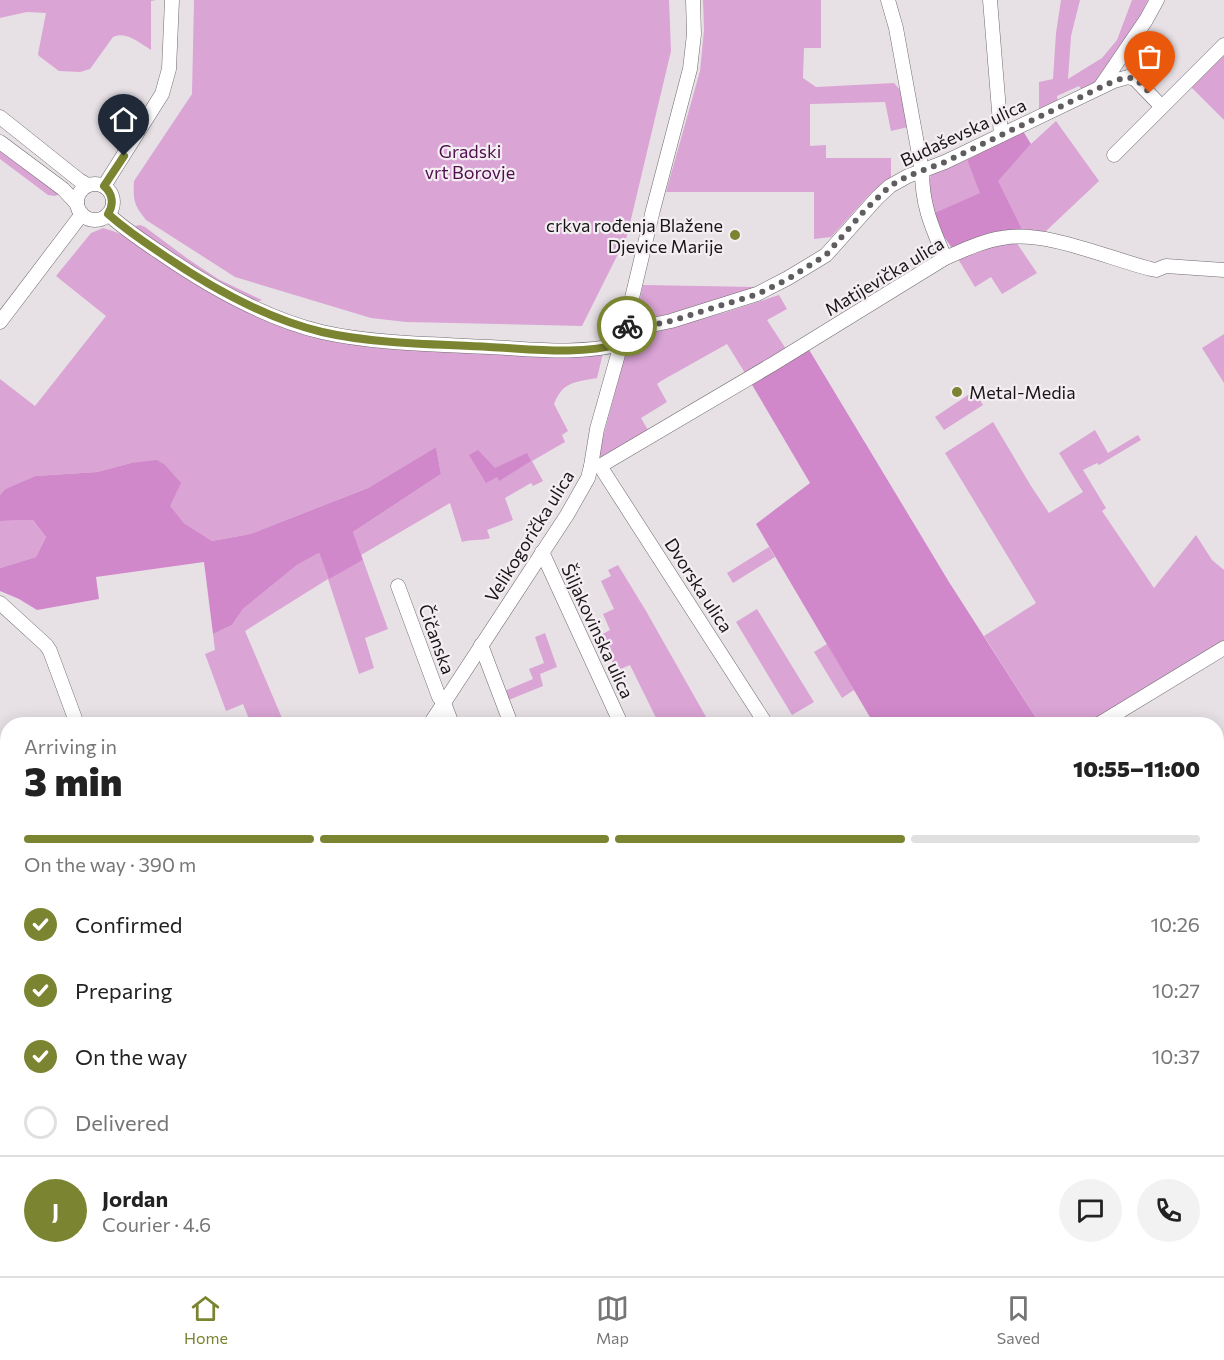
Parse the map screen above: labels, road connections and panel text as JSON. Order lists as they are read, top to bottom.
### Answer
{
  "streets": {
    "street": [
      "Budaševska ulica",
      "Matijevička ulica",
      "Velikogorička ulica",
      "Dvorska ulica",
      "Šiljakovinska ulica",
      "Čičanska"
    ]
  },
  "crossings": [
    ["Budaševska ulica", "Velikogorička ulica"],
    ["Matijevička ulica", "Velikogorička ulica"],
    ["Matijevička ulica", "Dvorska ulica"],
    ["Velikogorička ulica", "Dvorska ulica"],
    ["Velikogorička ulica", "Šiljakovinska ulica"],
    ["Velikogorička ulica", "Čičanska"]
  ],
  "parks": ["Gradski vrt Borovje"],
  "places": ["crkva rođenja Blažene Djevice Marije", "Metal-Media"],
  "page": {
    "heading": ["3 min", "Arriving in", "10:55–11:00"],
    "panel": ["Jordan", "Courier · 4.6"],
    "bar": "On the way · 390 m",
    "list": [
      ["Confirmed", "10:26"],
      ["Preparing", "10:27"],
      ["On the way", "10:37"],
      "Delivered"
    ],
    "round": "J",
    "tabs": ["Home", "Map", "Saved"]
  }
}
